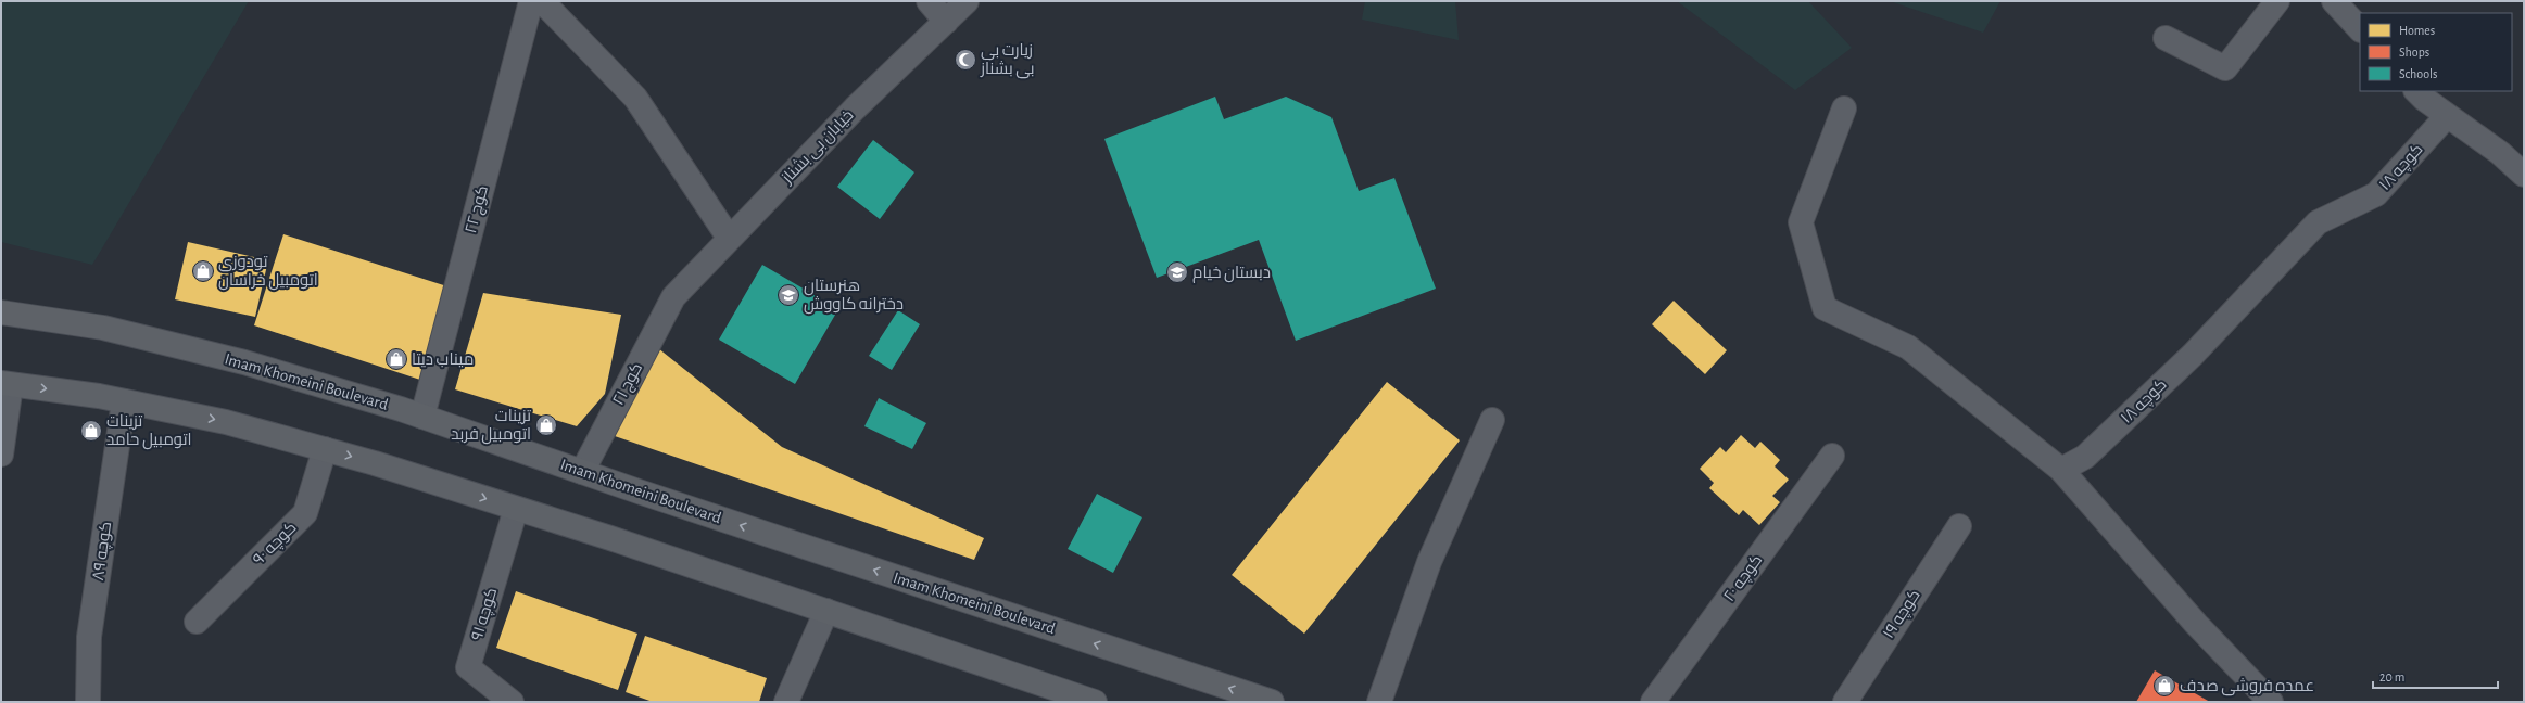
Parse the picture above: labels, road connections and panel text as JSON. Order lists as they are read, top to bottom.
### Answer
{
  "streets": {
    "main road": ["Imam Khomeini Boulevard"],
    "street": [
      "خیابان بی بشناز",
      "کوچه ۱۸",
      "کوچ ۲۲",
      "کوچ ۲۱",
      "کوچه ۹۰",
      "کوچه ۸۹",
      "کوچه ۲۰",
      "کوچه ۹۱",
      "کوچه ۱۹"
    ]
  },
  "crossings": [
    ["خیابان بی بشناز", "کوچ ۲۱"],
    ["کوچ ۲۲", "Imam Khomeini Boulevard"],
    ["Imam Khomeini Boulevard", "کوچ ۲۱"]
  ],
  "places": {
    "mosque": ["زیارت بی بی بشناز"],
    "shop": [
      "تودوزی اتومبیل خراسان",
      "میناب دیتا",
      "تزینات اتومبیل فربد",
      "تزینات اتومبیل حامد",
      "عمده فروشی صدف"
    ],
    "school or university": ["دبستان خیام", "هنرستان دخترانه کاووش"]
  },
  "legend": ["Homes", "Shops", "Schools"],
  "scale_bar": "20 m"
}
